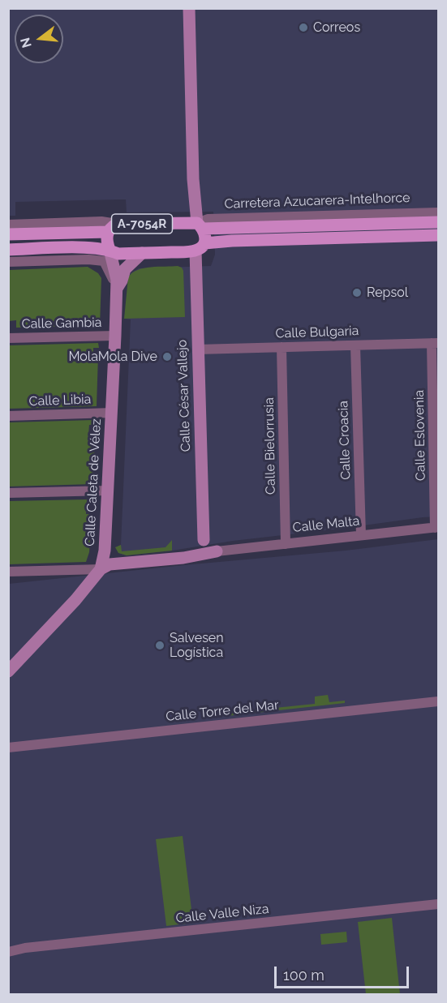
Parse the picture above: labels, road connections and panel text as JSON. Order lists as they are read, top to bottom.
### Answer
{
  "streets": {
    "main road": ["Carretera Azucarera-Intelhorce", "A-7054R"],
    "street": [
      "Calle Gambia",
      "Calle Bulgaria",
      "Calle César Vallejo",
      "Calle Libia",
      "Calle Eslovenia",
      "Calle Croacia",
      "Calle Bielorrusia",
      "Calle Caleta de Vélez",
      "Calle Malta",
      "Calle Torre del Mar",
      "Calle Valle Niza"
    ]
  },
  "crossings": [
    ["Carretera Azucarera-Intelhorce", "A-7054R"],
    ["A-7054R", "Calle César Vallejo"],
    ["A-7054R", "Calle Caleta de Vélez"],
    ["Calle Gambia", "Calle Caleta de Vélez"],
    ["Calle Bulgaria", "Calle César Vallejo"],
    ["Calle Bulgaria", "Calle Eslovenia"],
    ["Calle Bulgaria", "Calle Croacia"],
    ["Calle Bulgaria", "Calle Bielorrusia"],
    ["Calle Libia", "Calle Caleta de Vélez"],
    ["Calle Eslovenia", "Calle Malta"],
    ["Calle Croacia", "Calle Malta"],
    ["Calle Bielorrusia", "Calle Malta"],
    ["Calle Caleta de Vélez", "Calle Malta"]
  ],
  "places": [
    "Correos",
    "Repsol",
    "MolaMola Dive",
    "Salvesen Logística"
  ],
  "scale_bar": "100 m",
  "north": "left"
}
